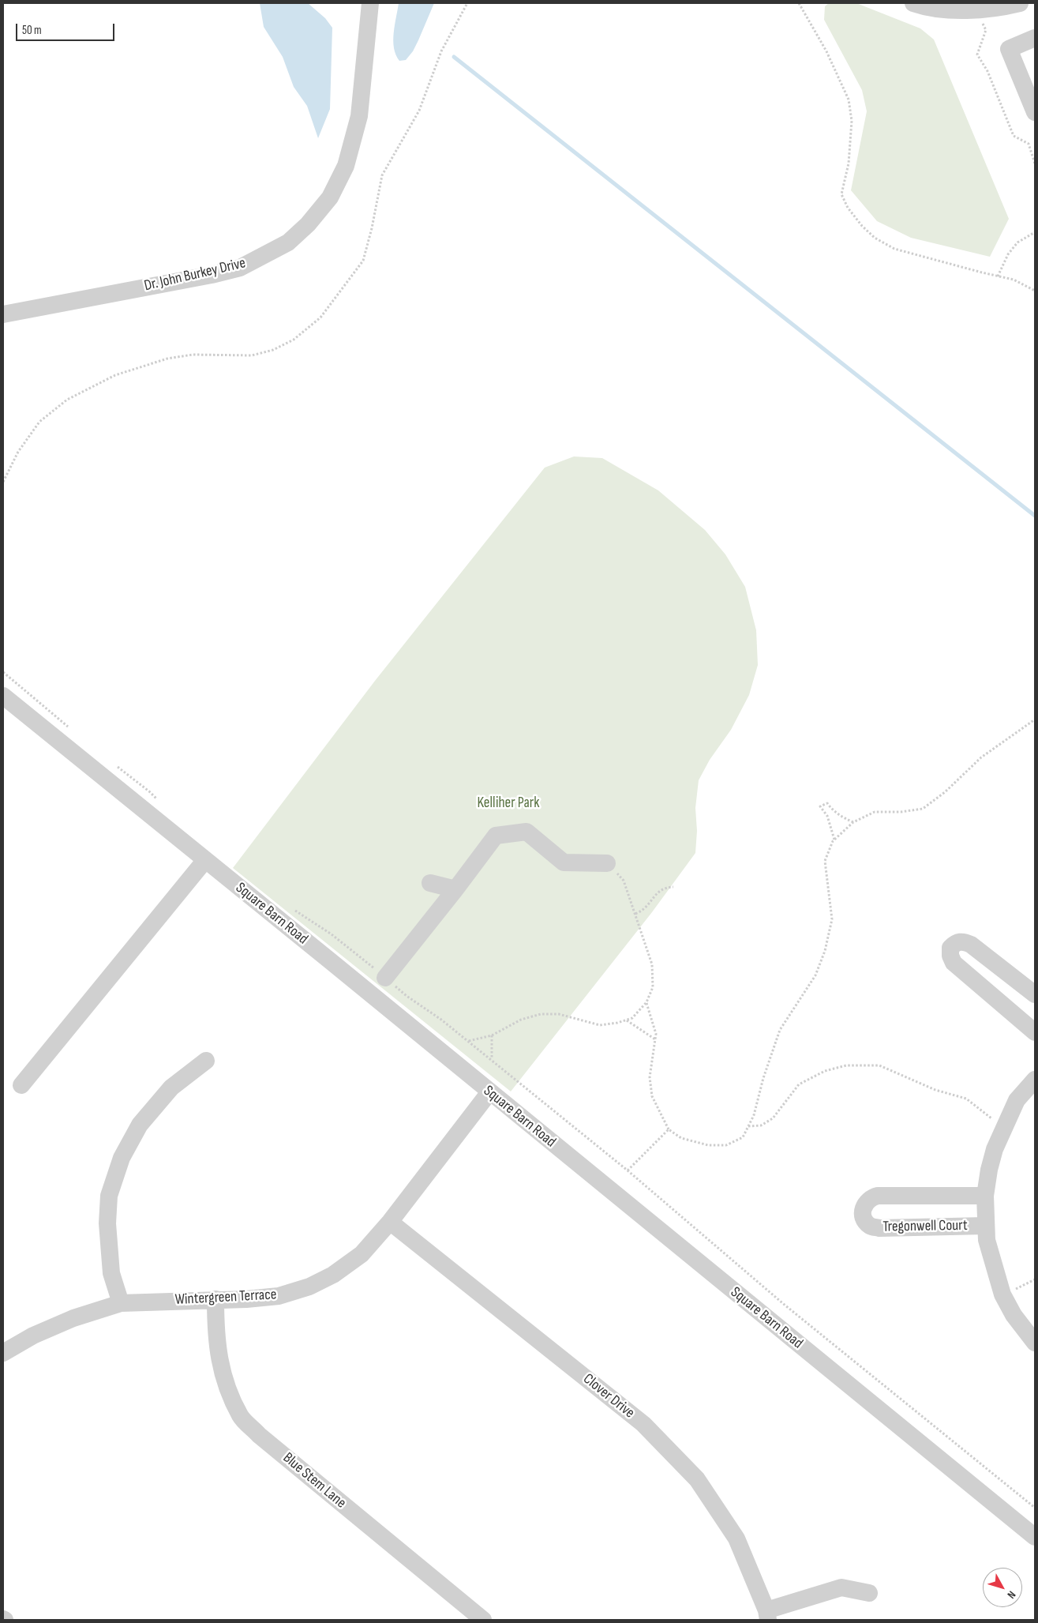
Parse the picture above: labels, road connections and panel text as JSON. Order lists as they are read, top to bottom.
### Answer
{
  "streets": {
    "street": [
      "Dr. John Burkey Drive",
      "Square Barn Road",
      "Tregonwell Court",
      "Wintergreen Terrace",
      "Clover Drive",
      "Blue Stem Lane"
    ]
  },
  "crossings": [
    ["Square Barn Road", "Wintergreen Terrace"],
    ["Wintergreen Terrace", "Clover Drive"],
    ["Wintergreen Terrace", "Blue Stem Lane"]
  ],
  "parks": ["Kelliher Park"],
  "scale_bar": "50 m",
  "north": "bottom right"
}
